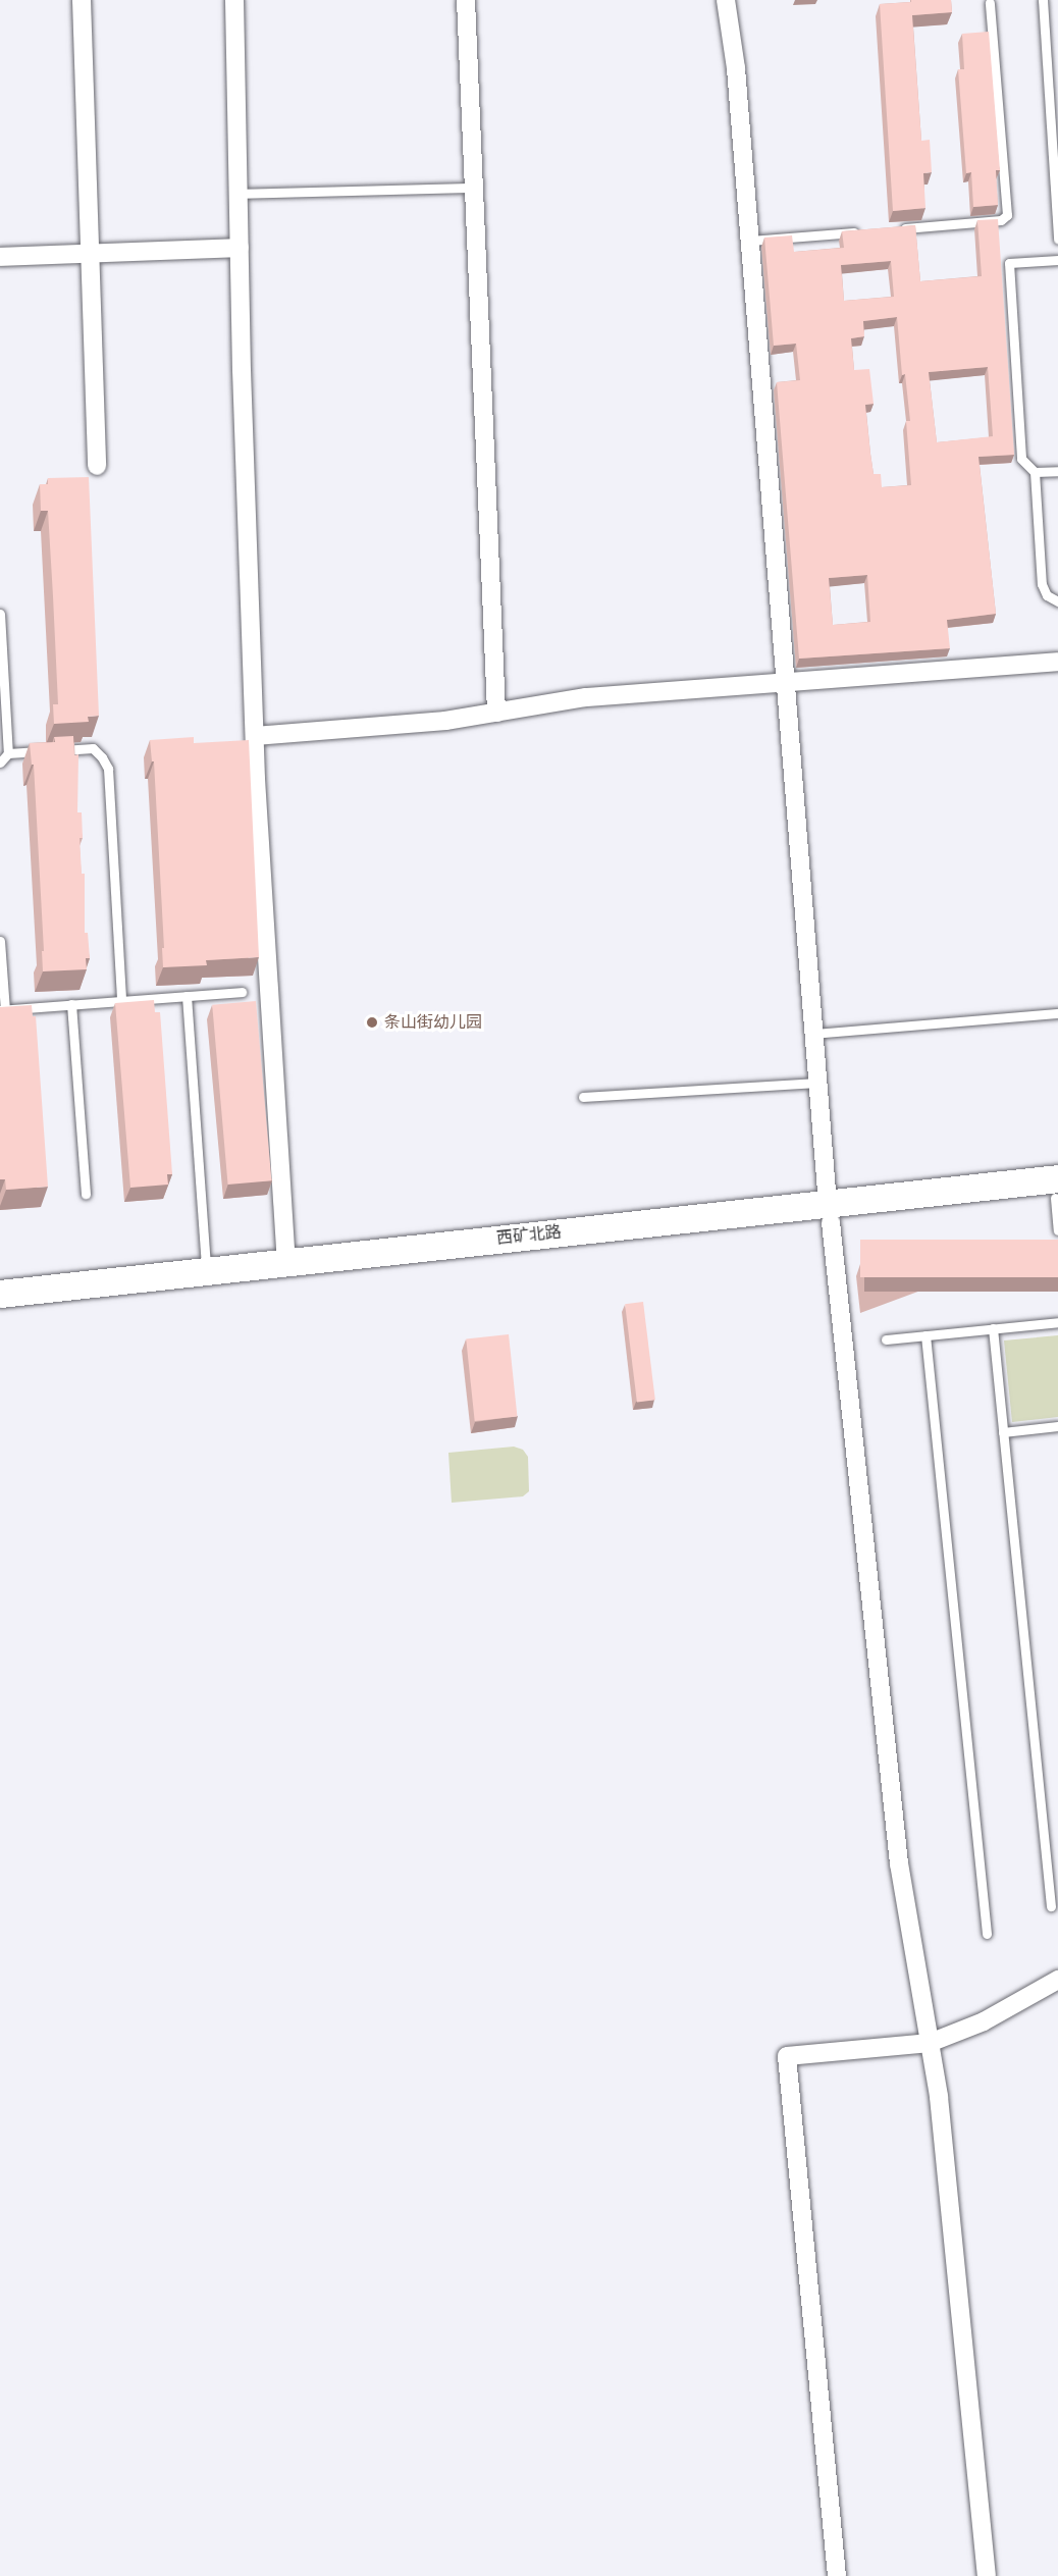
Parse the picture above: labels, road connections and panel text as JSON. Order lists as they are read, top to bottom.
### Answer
{
  "streets": {
    "main road": ["西矿北路"]
  },
  "places": ["条山街幼儿园"]
}
